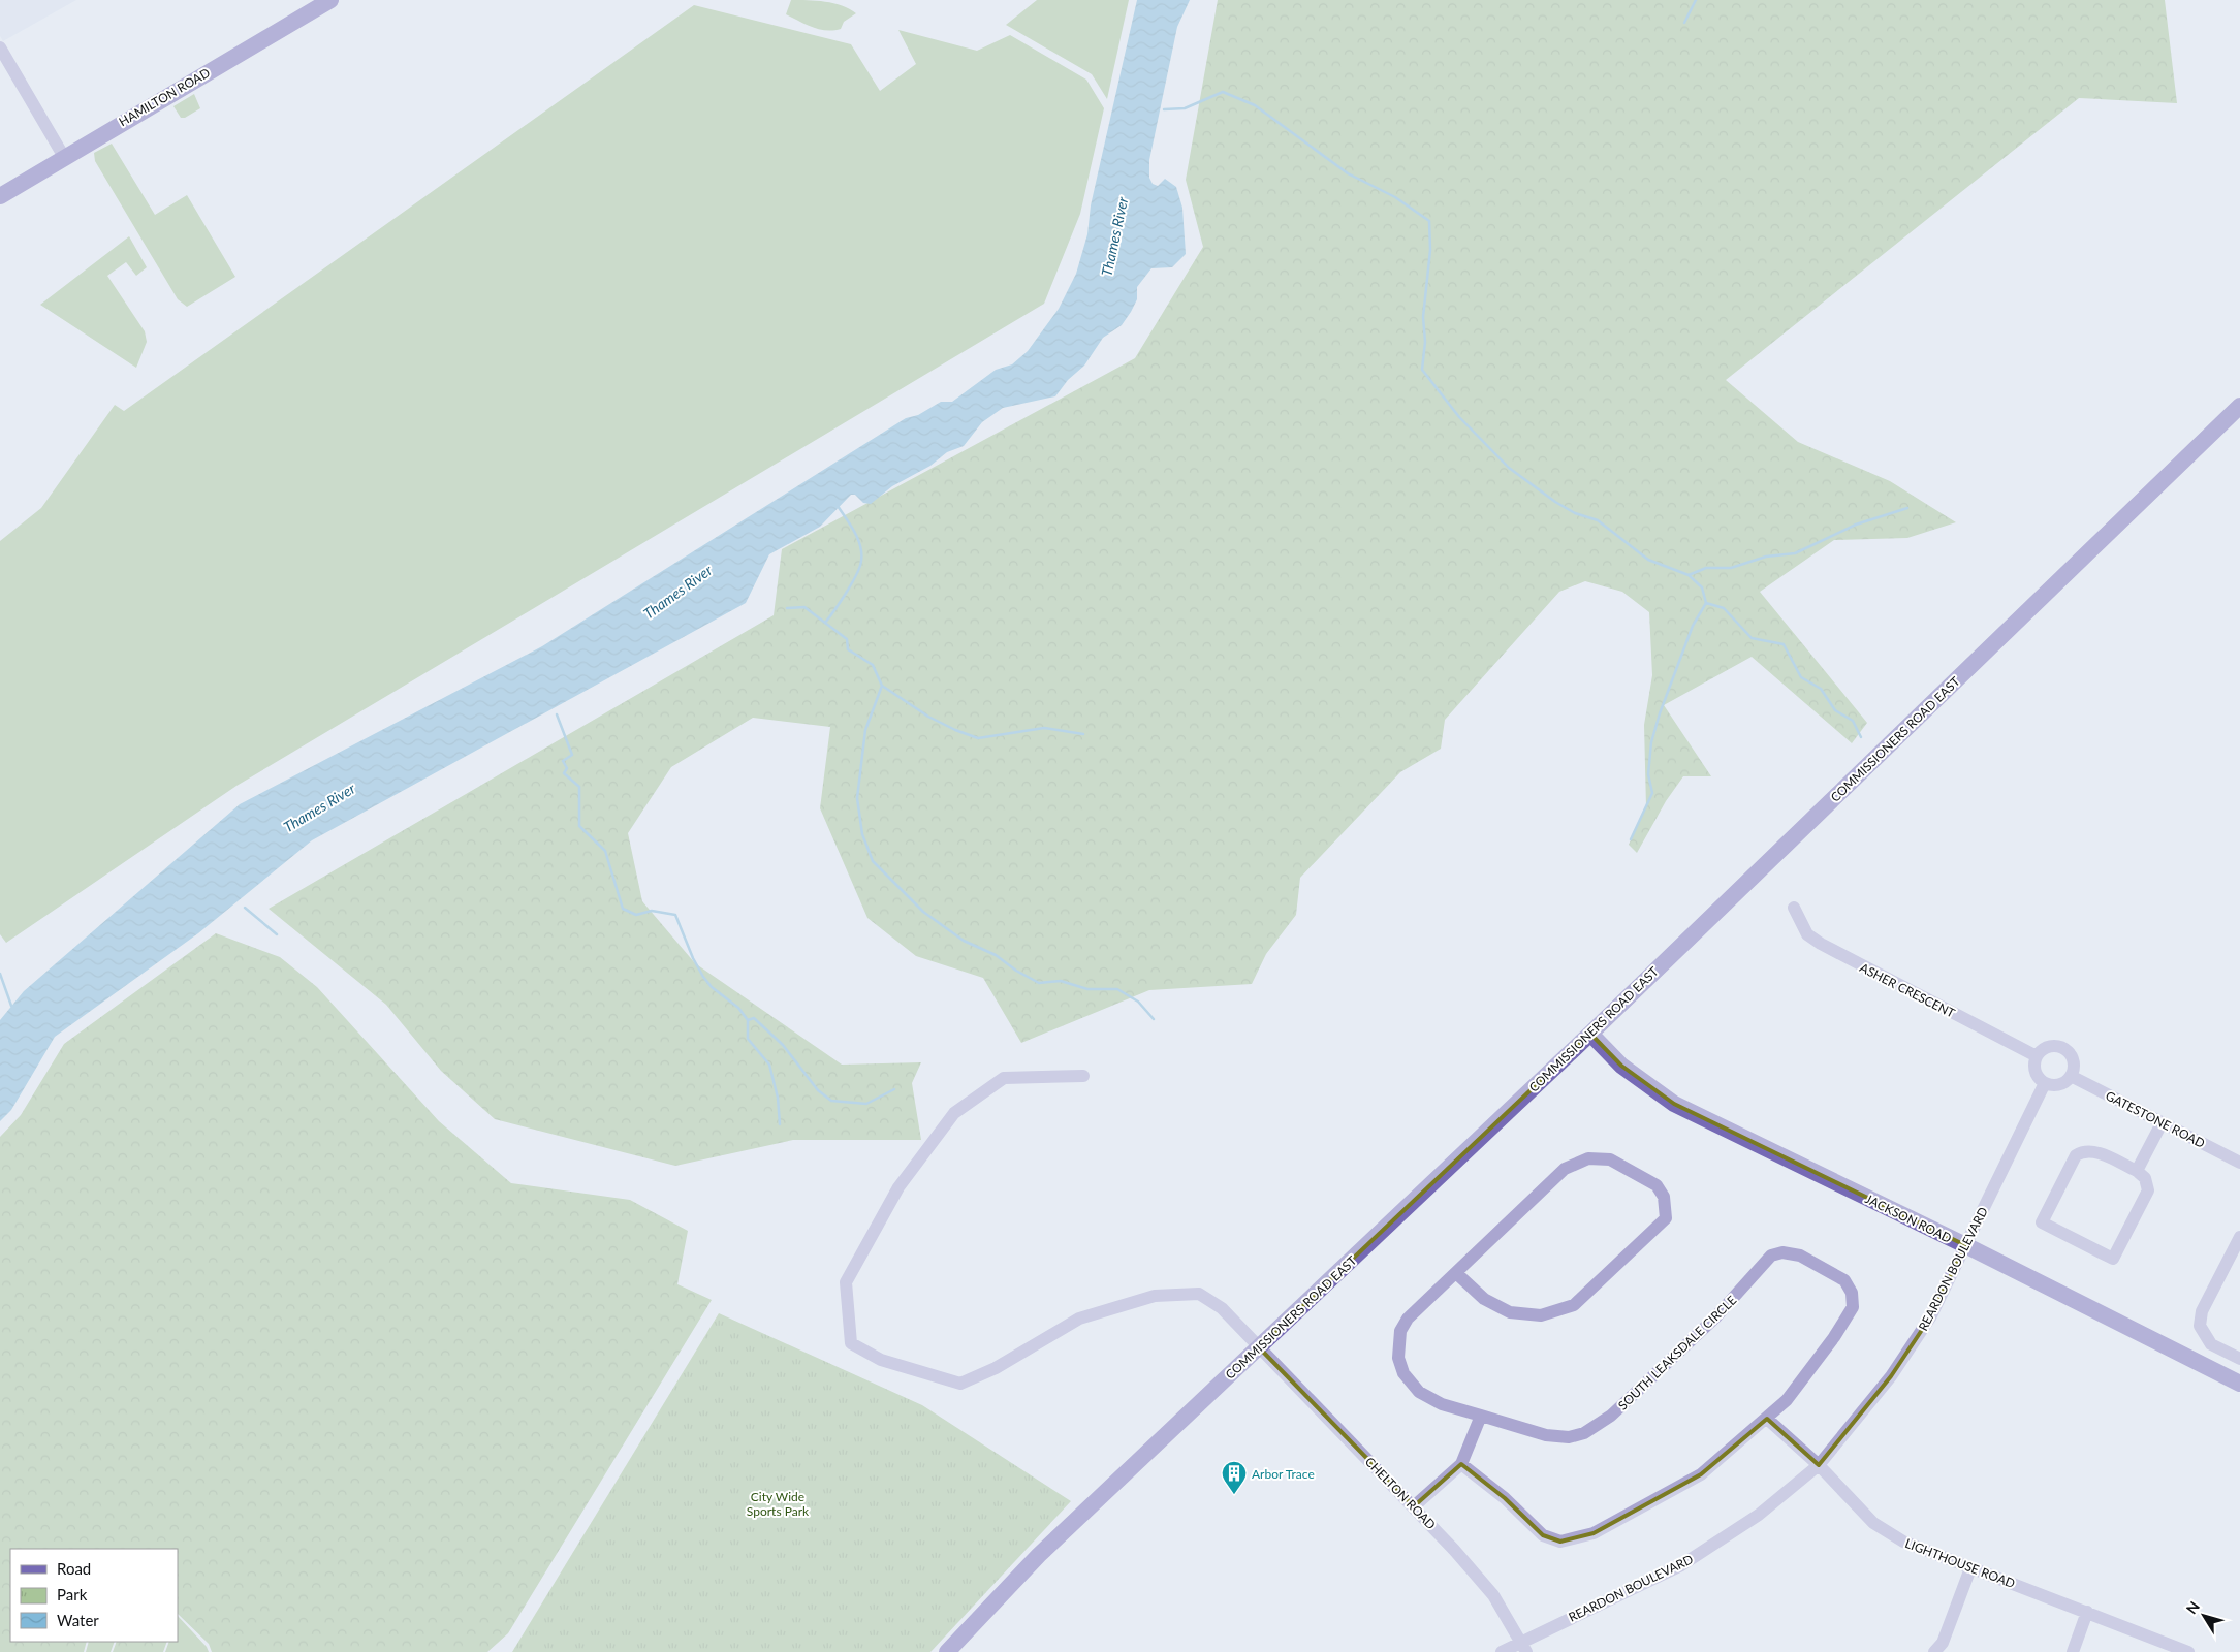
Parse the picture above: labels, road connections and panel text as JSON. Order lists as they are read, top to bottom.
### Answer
{
  "streets": {
    "main road": ["HAMILTON ROAD", "COMMISSIONERS ROAD EAST", "JACKSON ROAD"],
    "street": [
      "ASHER CRESCENT",
      "GATESTONE ROAD",
      "REARDON BOULEVARD",
      "SOUTH LEAKSDALE CIRCLE",
      "CHELTON ROAD",
      "LIGHTHOUSE ROAD"
    ]
  },
  "crossings": [
    ["COMMISSIONERS ROAD EAST", "JACKSON ROAD"],
    ["COMMISSIONERS ROAD EAST", "CHELTON ROAD"],
    ["ASHER CRESCENT", "GATESTONE ROAD"],
    ["ASHER CRESCENT", "REARDON BOULEVARD"],
    ["GATESTONE ROAD", "REARDON BOULEVARD"],
    ["JACKSON ROAD", "REARDON BOULEVARD"],
    ["REARDON BOULEVARD", "CHELTON ROAD"],
    ["REARDON BOULEVARD", "LIGHTHOUSE ROAD"],
    ["SOUTH LEAKSDALE CIRCLE", "LIGHTHOUSE ROAD"]
  ],
  "water": ["Thames River"],
  "parks": ["City Wide Sports Park"],
  "places": {
    "building": ["Arbor Trace"]
  },
  "legend": ["Road", "Park", "Water"],
  "north": "top left"
}
